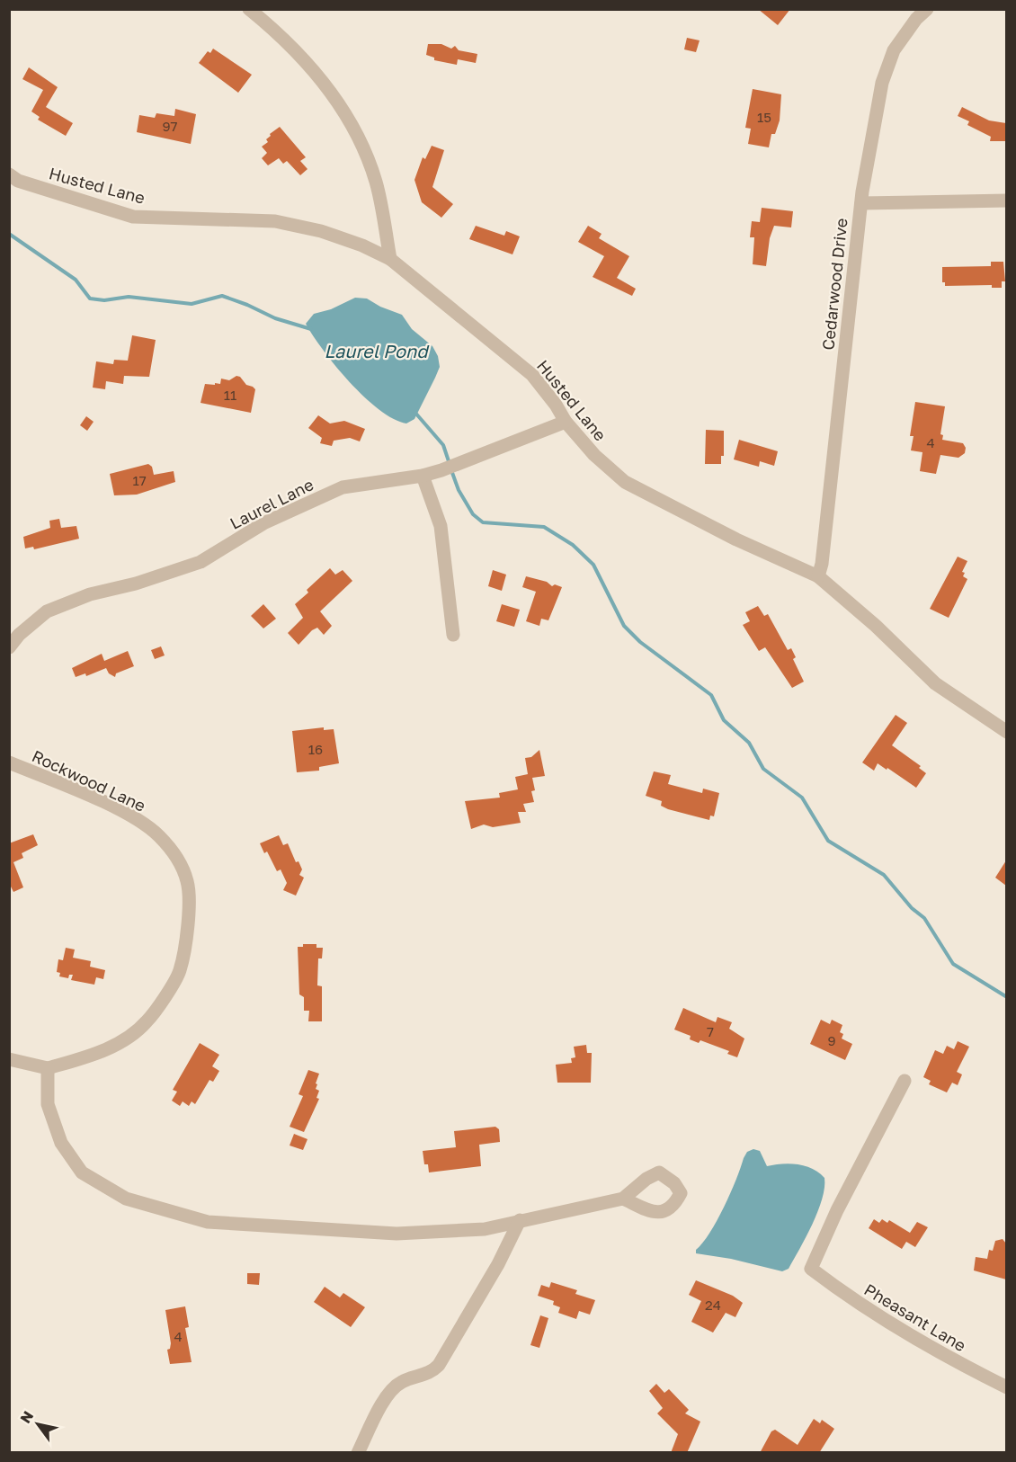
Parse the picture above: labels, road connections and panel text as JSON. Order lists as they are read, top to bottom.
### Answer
{
  "streets": {
    "street": [
      "Husted Lane",
      "Cedarwood Drive",
      "Laurel Lane",
      "Rockwood Lane",
      "Pheasant Lane"
    ]
  },
  "crossings": [
    ["Husted Lane", "Cedarwood Drive"],
    ["Husted Lane", "Laurel Lane"]
  ],
  "water": ["Laurel Pond"],
  "house_numbers": [
    "15",
    "97",
    "11",
    "4",
    "17",
    "16",
    "7",
    "9",
    "24",
    "4"
  ],
  "north": "top left"
}
